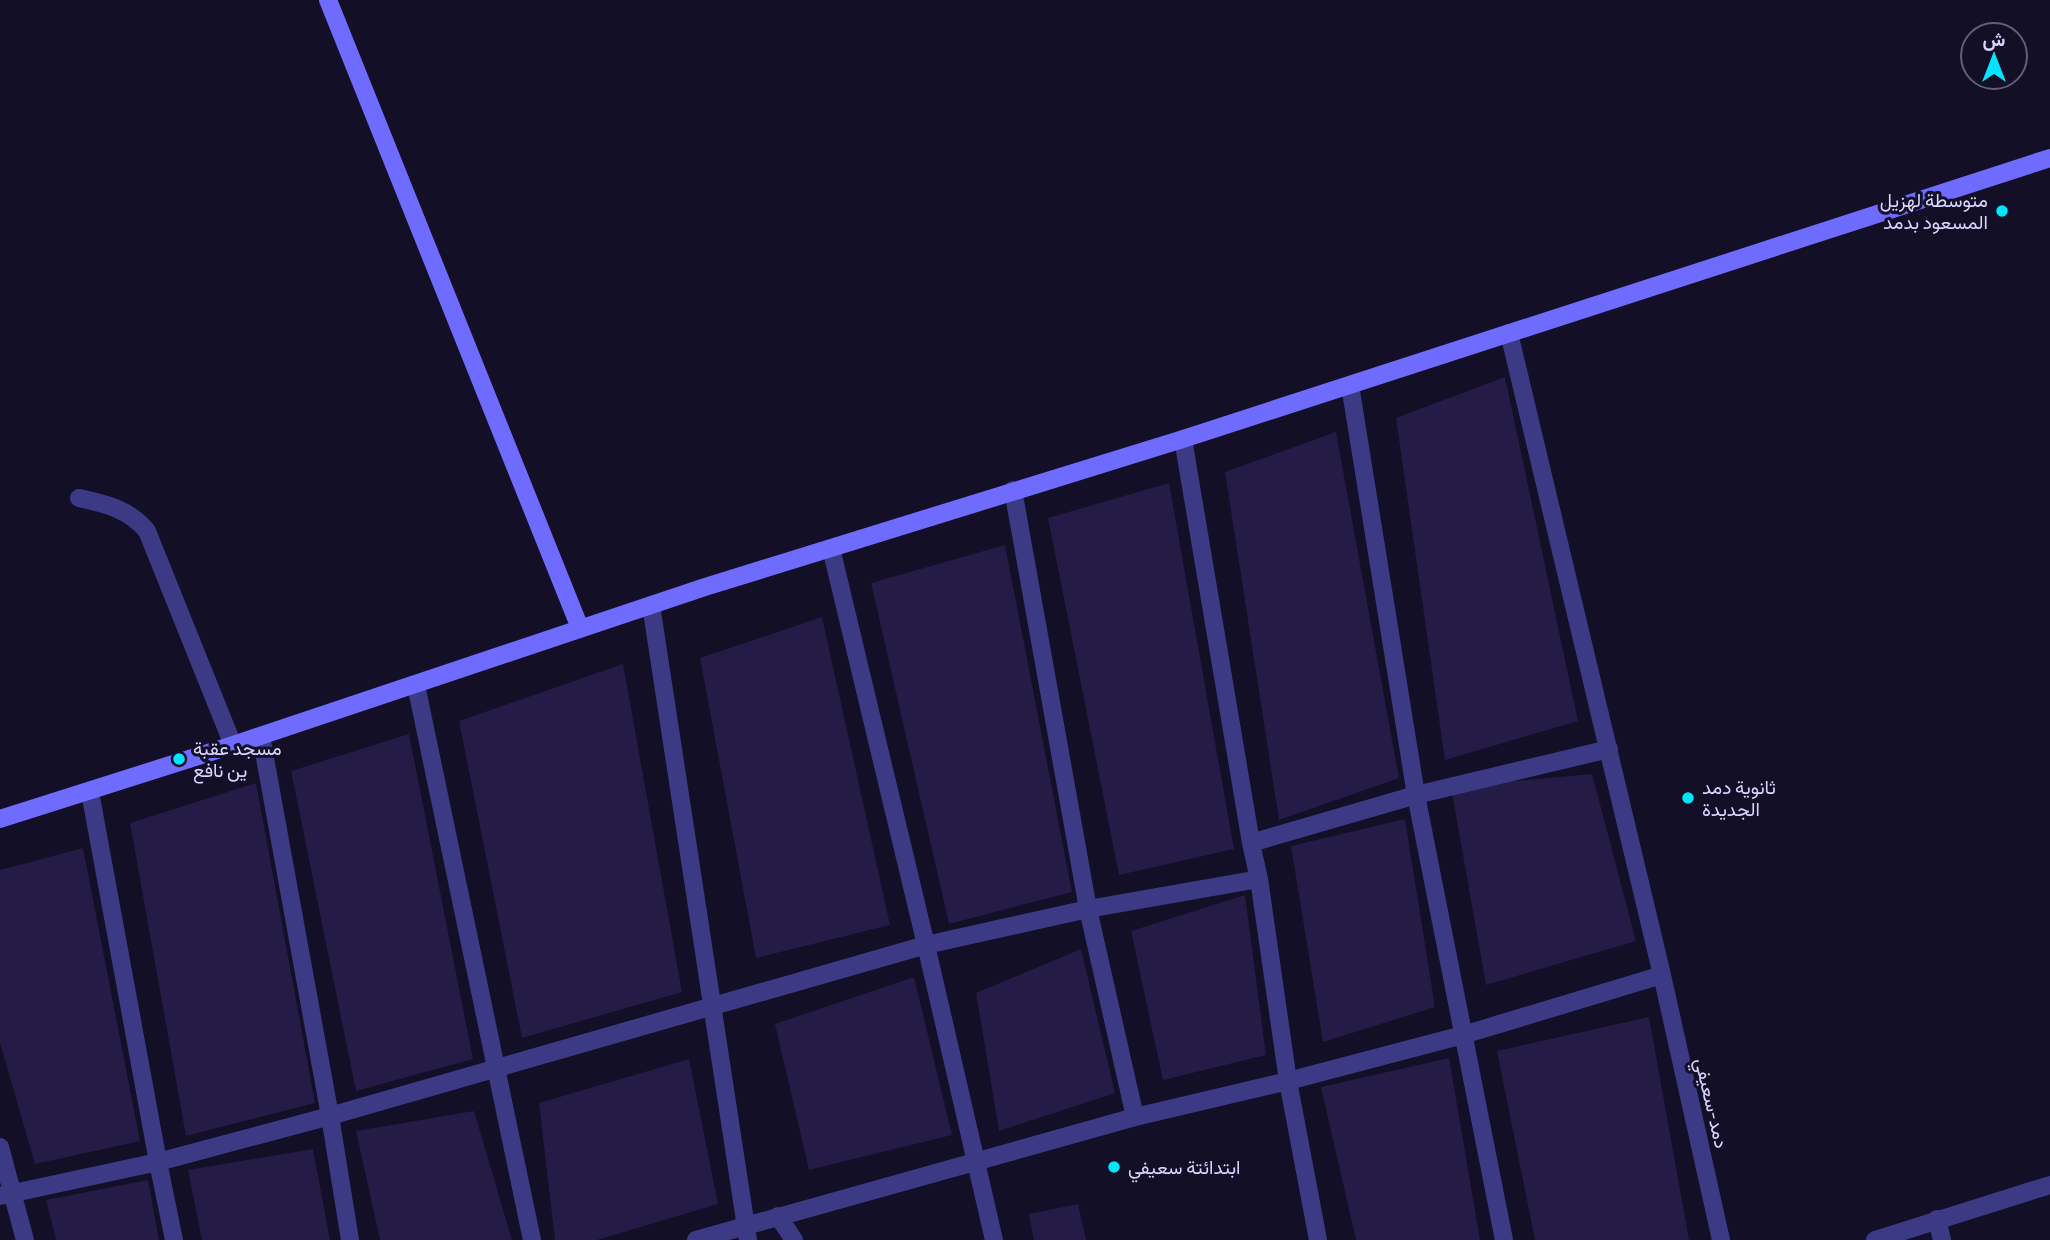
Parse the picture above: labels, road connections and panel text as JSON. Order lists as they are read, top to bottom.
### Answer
{
  "streets": {
    "street": ["دمد-سعيفي"]
  },
  "places": [
    "متوسطة لهزيل المسعود بدمد",
    "مسجد عقبة ين نافع",
    "ثانوية دمد الجديدة",
    "ابتدائتة سعيفي"
  ],
  "north": "top"
}
